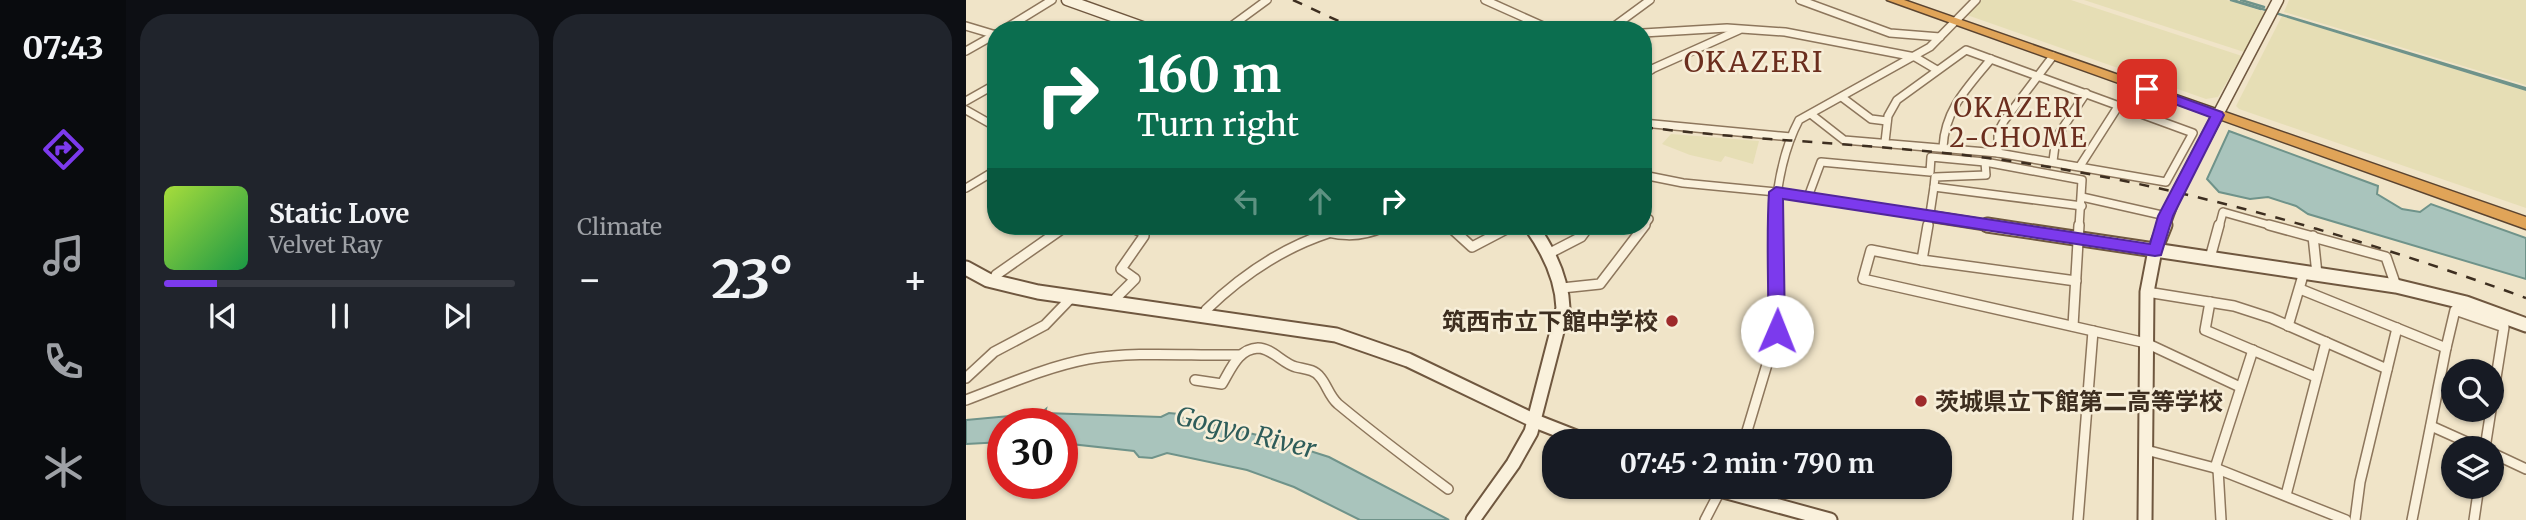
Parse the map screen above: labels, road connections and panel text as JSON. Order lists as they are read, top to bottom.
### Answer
{
  "districts": ["OKAZERI", "OKAZERI 2-CHOME"],
  "water": ["Gogyo River"],
  "places": ["筑西市立下館中学校", "茨城県立下館第二高等学校"],
  "page": {
    "tabs": "07:43",
    "tile": "Climate",
    "turn": ["160 m", "Turn right"],
    "song": ["Static Love", "Velvet Ray"],
    "heat": ["−", "23°", "+"],
    "limit": "30",
    "trip": "07:45 · 2 min · 790 m"
  }
}
